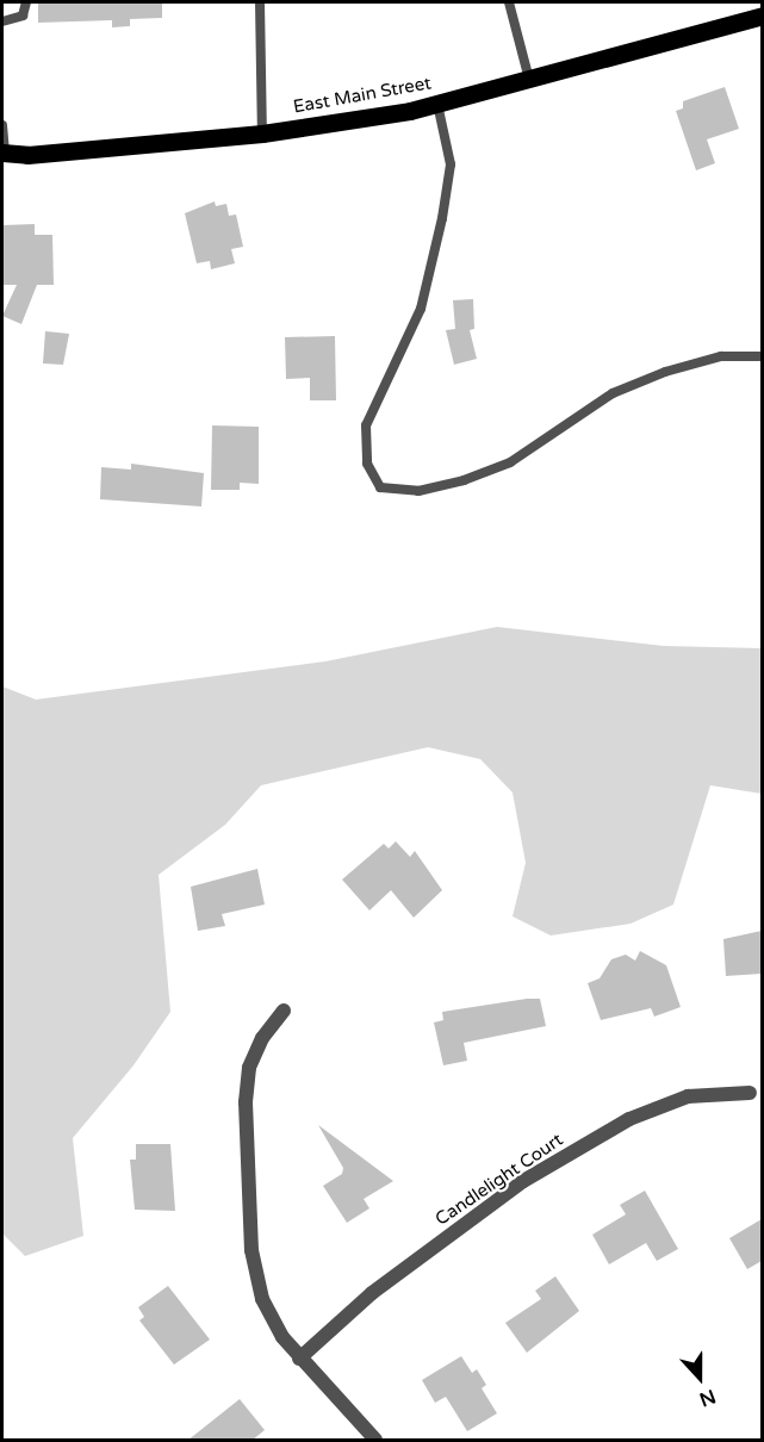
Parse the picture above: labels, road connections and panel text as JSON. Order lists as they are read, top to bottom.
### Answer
{
  "streets": {
    "main road": ["East Main Street"],
    "street": ["Candlelight Court"]
  },
  "north": "bottom"
}
